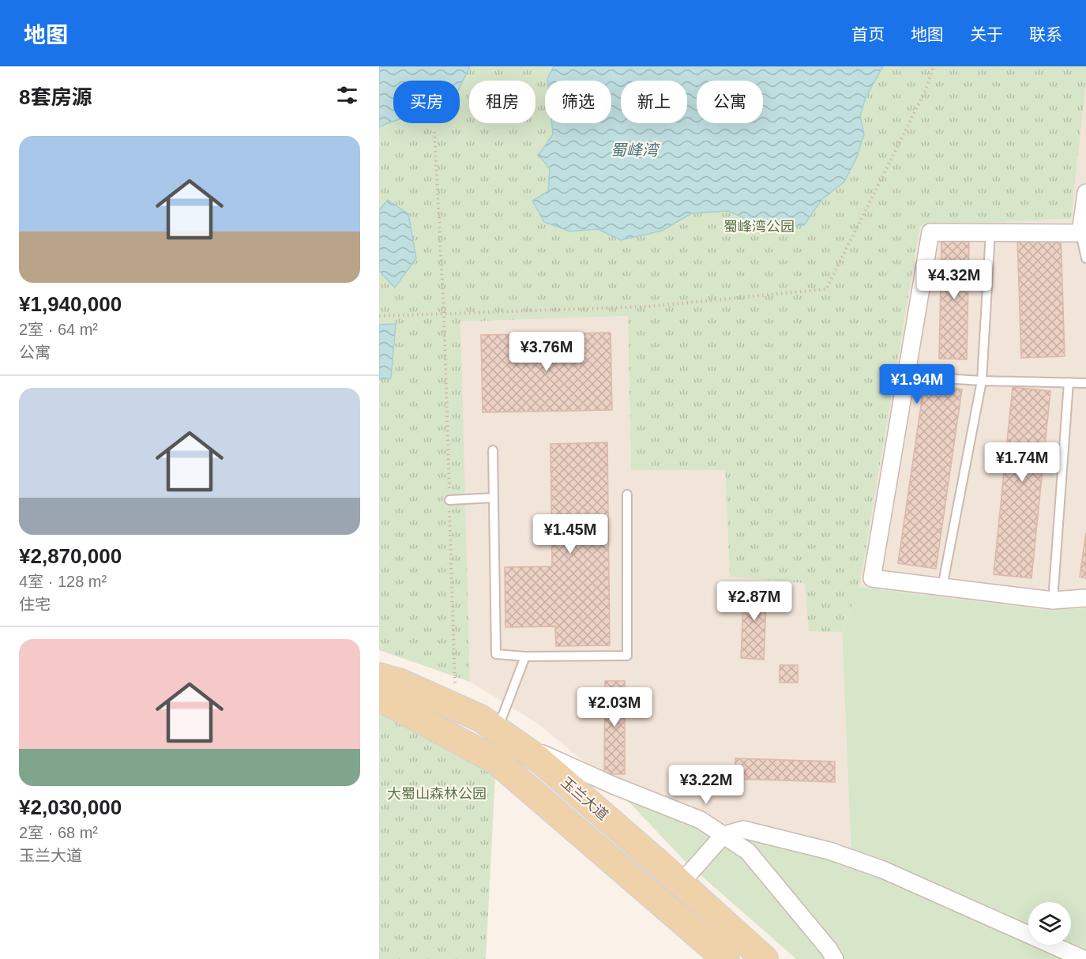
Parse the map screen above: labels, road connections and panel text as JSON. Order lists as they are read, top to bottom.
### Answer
{
  "streets": {
    "main road": ["玉兰大道"]
  },
  "water": ["蜀峰湾"],
  "parks": ["蜀峰湾公园", "大蜀山森林公园"],
  "page": {
    "header": "地图",
    "nav": [
      "首页",
      "地图",
      "关于",
      "联系"
    ],
    "heading": "8套房源",
    "chip": [
      "买房",
      "租房",
      "筛选",
      "新上",
      "公寓"
    ],
    "list": [
      {
        "name": "¥1,940,000",
        "note": "2室 · 64 m² · 公寓"
      },
      {
        "name": "¥2,870,000",
        "note": "4室 · 128 m² · 住宅"
      },
      {
        "name": "¥2,030,000",
        "note": "2室 · 68 m² · 玉兰大道"
      }
    ],
    "price": [
      "¥4.32M",
      "¥3.76M",
      "¥1.94M",
      "¥1.74M",
      "¥1.45M",
      "¥2.87M",
      "¥2.03M",
      "¥3.22M"
    ]
  }
}
